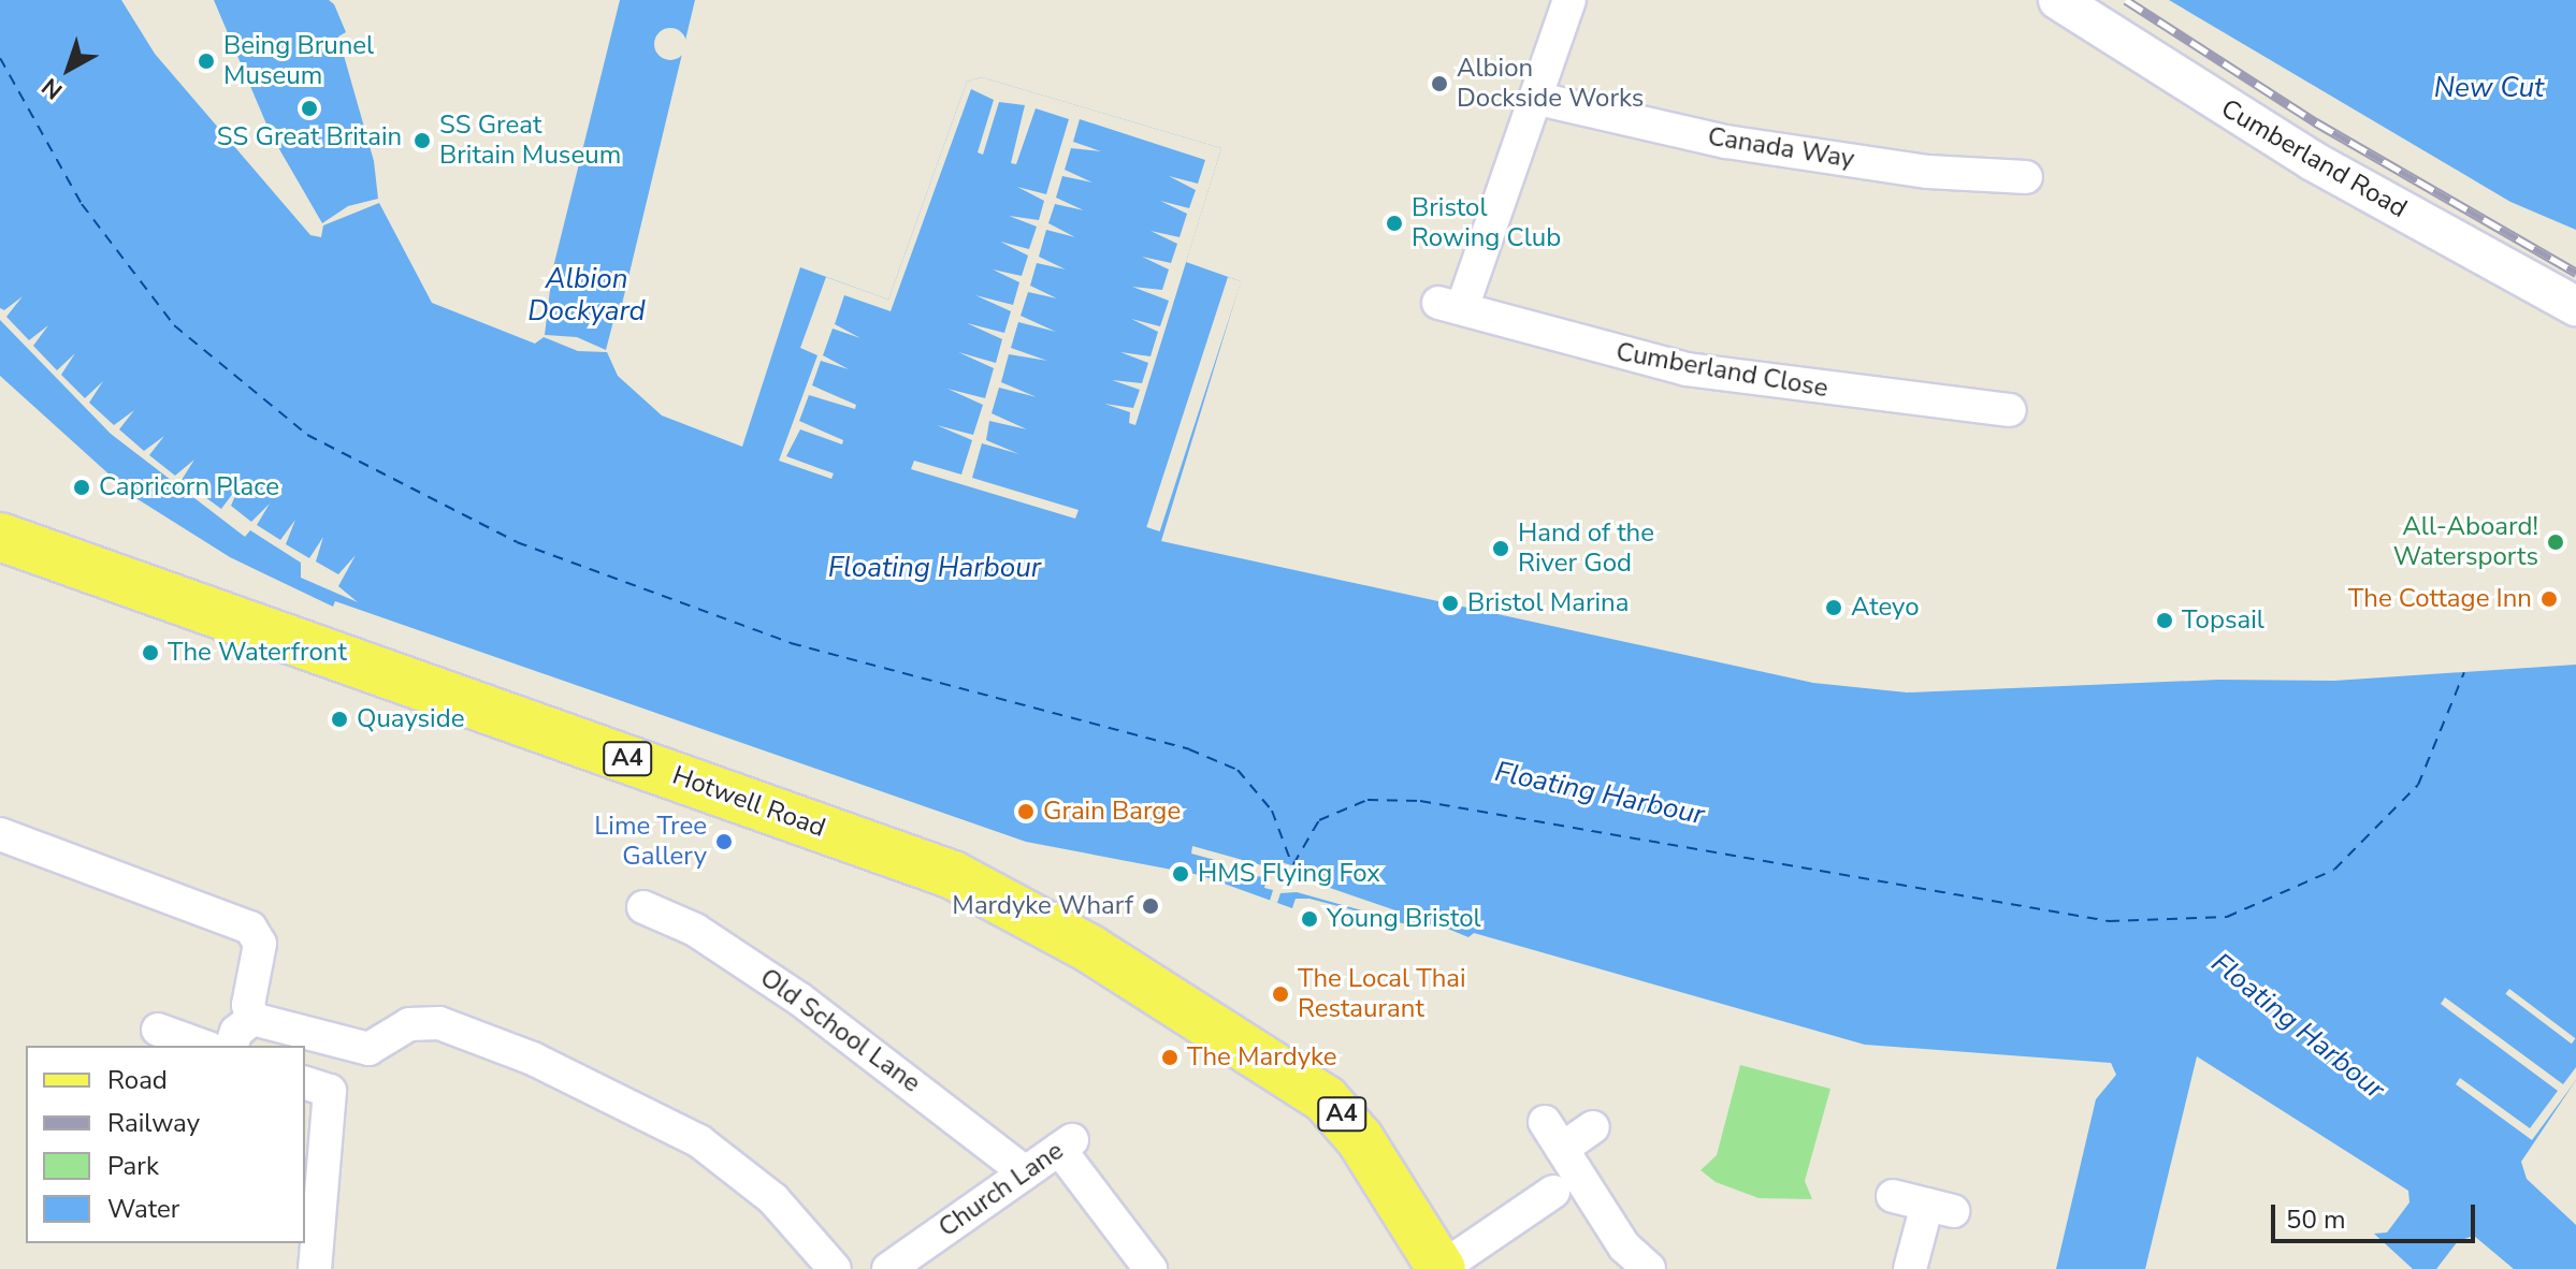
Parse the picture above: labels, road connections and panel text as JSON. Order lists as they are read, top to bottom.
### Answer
{
  "streets": {
    "main road": ["A4", "Hotwell Road"],
    "street": [
      "Canada Way",
      "Cumberland Road",
      "Cumberland Close",
      "Old School Lane",
      "Church Lane"
    ]
  },
  "crossings": [
    ["Canada Way", "Cumberland Close"],
    ["Old School Lane", "Church Lane"]
  ],
  "water": ["New Cut", "Albion Dockyard", "Floating Harbour"],
  "places": [
    "Being Brunel Museum",
    "Albion Dockside Works",
    "SS Great Britain",
    "SS Great Britain Museum",
    "Bristol Rowing Club",
    "Capricorn Place",
    "All-Aboard! Watersports",
    "Hand of the River God",
    "The Cottage Inn",
    "Bristol Marina",
    "Ateyo",
    "Topsail",
    "The Waterfront",
    "Quayside",
    "Grain Barge",
    "Lime Tree Gallery",
    "HMS Flying Fox",
    "Mardyke Wharf",
    "Young Bristol",
    "The Local Thai Restaurant",
    "The Mardyke"
  ],
  "legend": [
    "Road",
    "Railway",
    "Park",
    "Water"
  ],
  "scale_bar": "50 m",
  "north": "bottom left"
}
